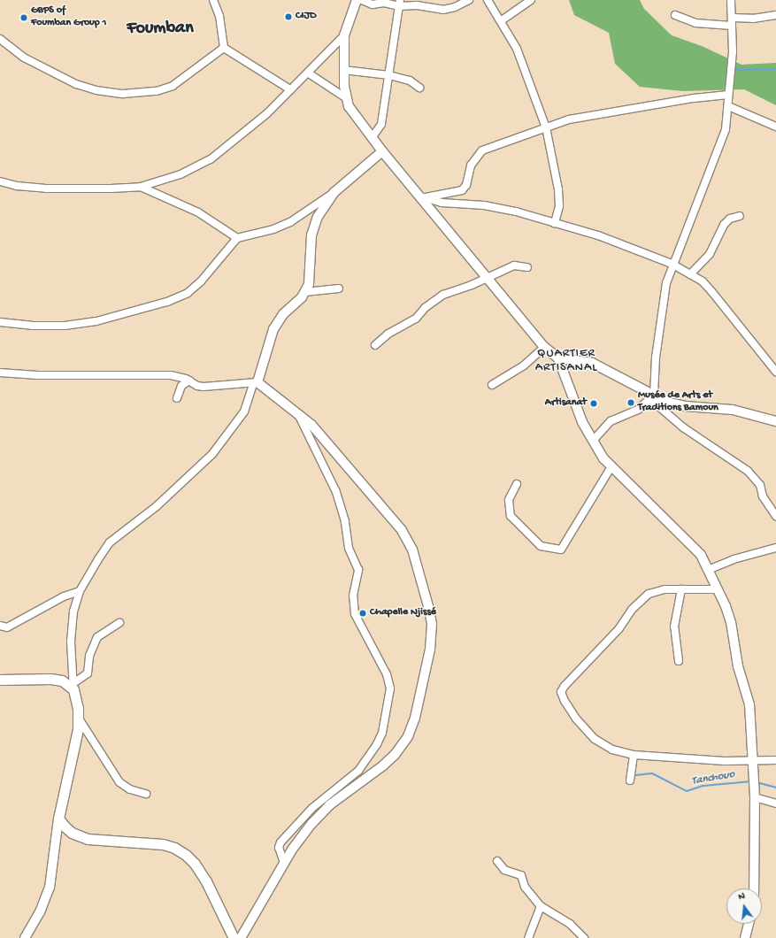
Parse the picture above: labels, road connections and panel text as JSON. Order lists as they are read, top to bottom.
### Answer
{
  "districts": ["Foumban", "QUARTIER ARTISANAL"],
  "water": ["Tanchouo"],
  "places": [
    "CIJD",
    "GBPS of Foumban Group 1",
    "Musée de Arts et Traditions Bamoun",
    "Artisanat",
    "Chapelle Njissé"
  ],
  "north": "top"
}
